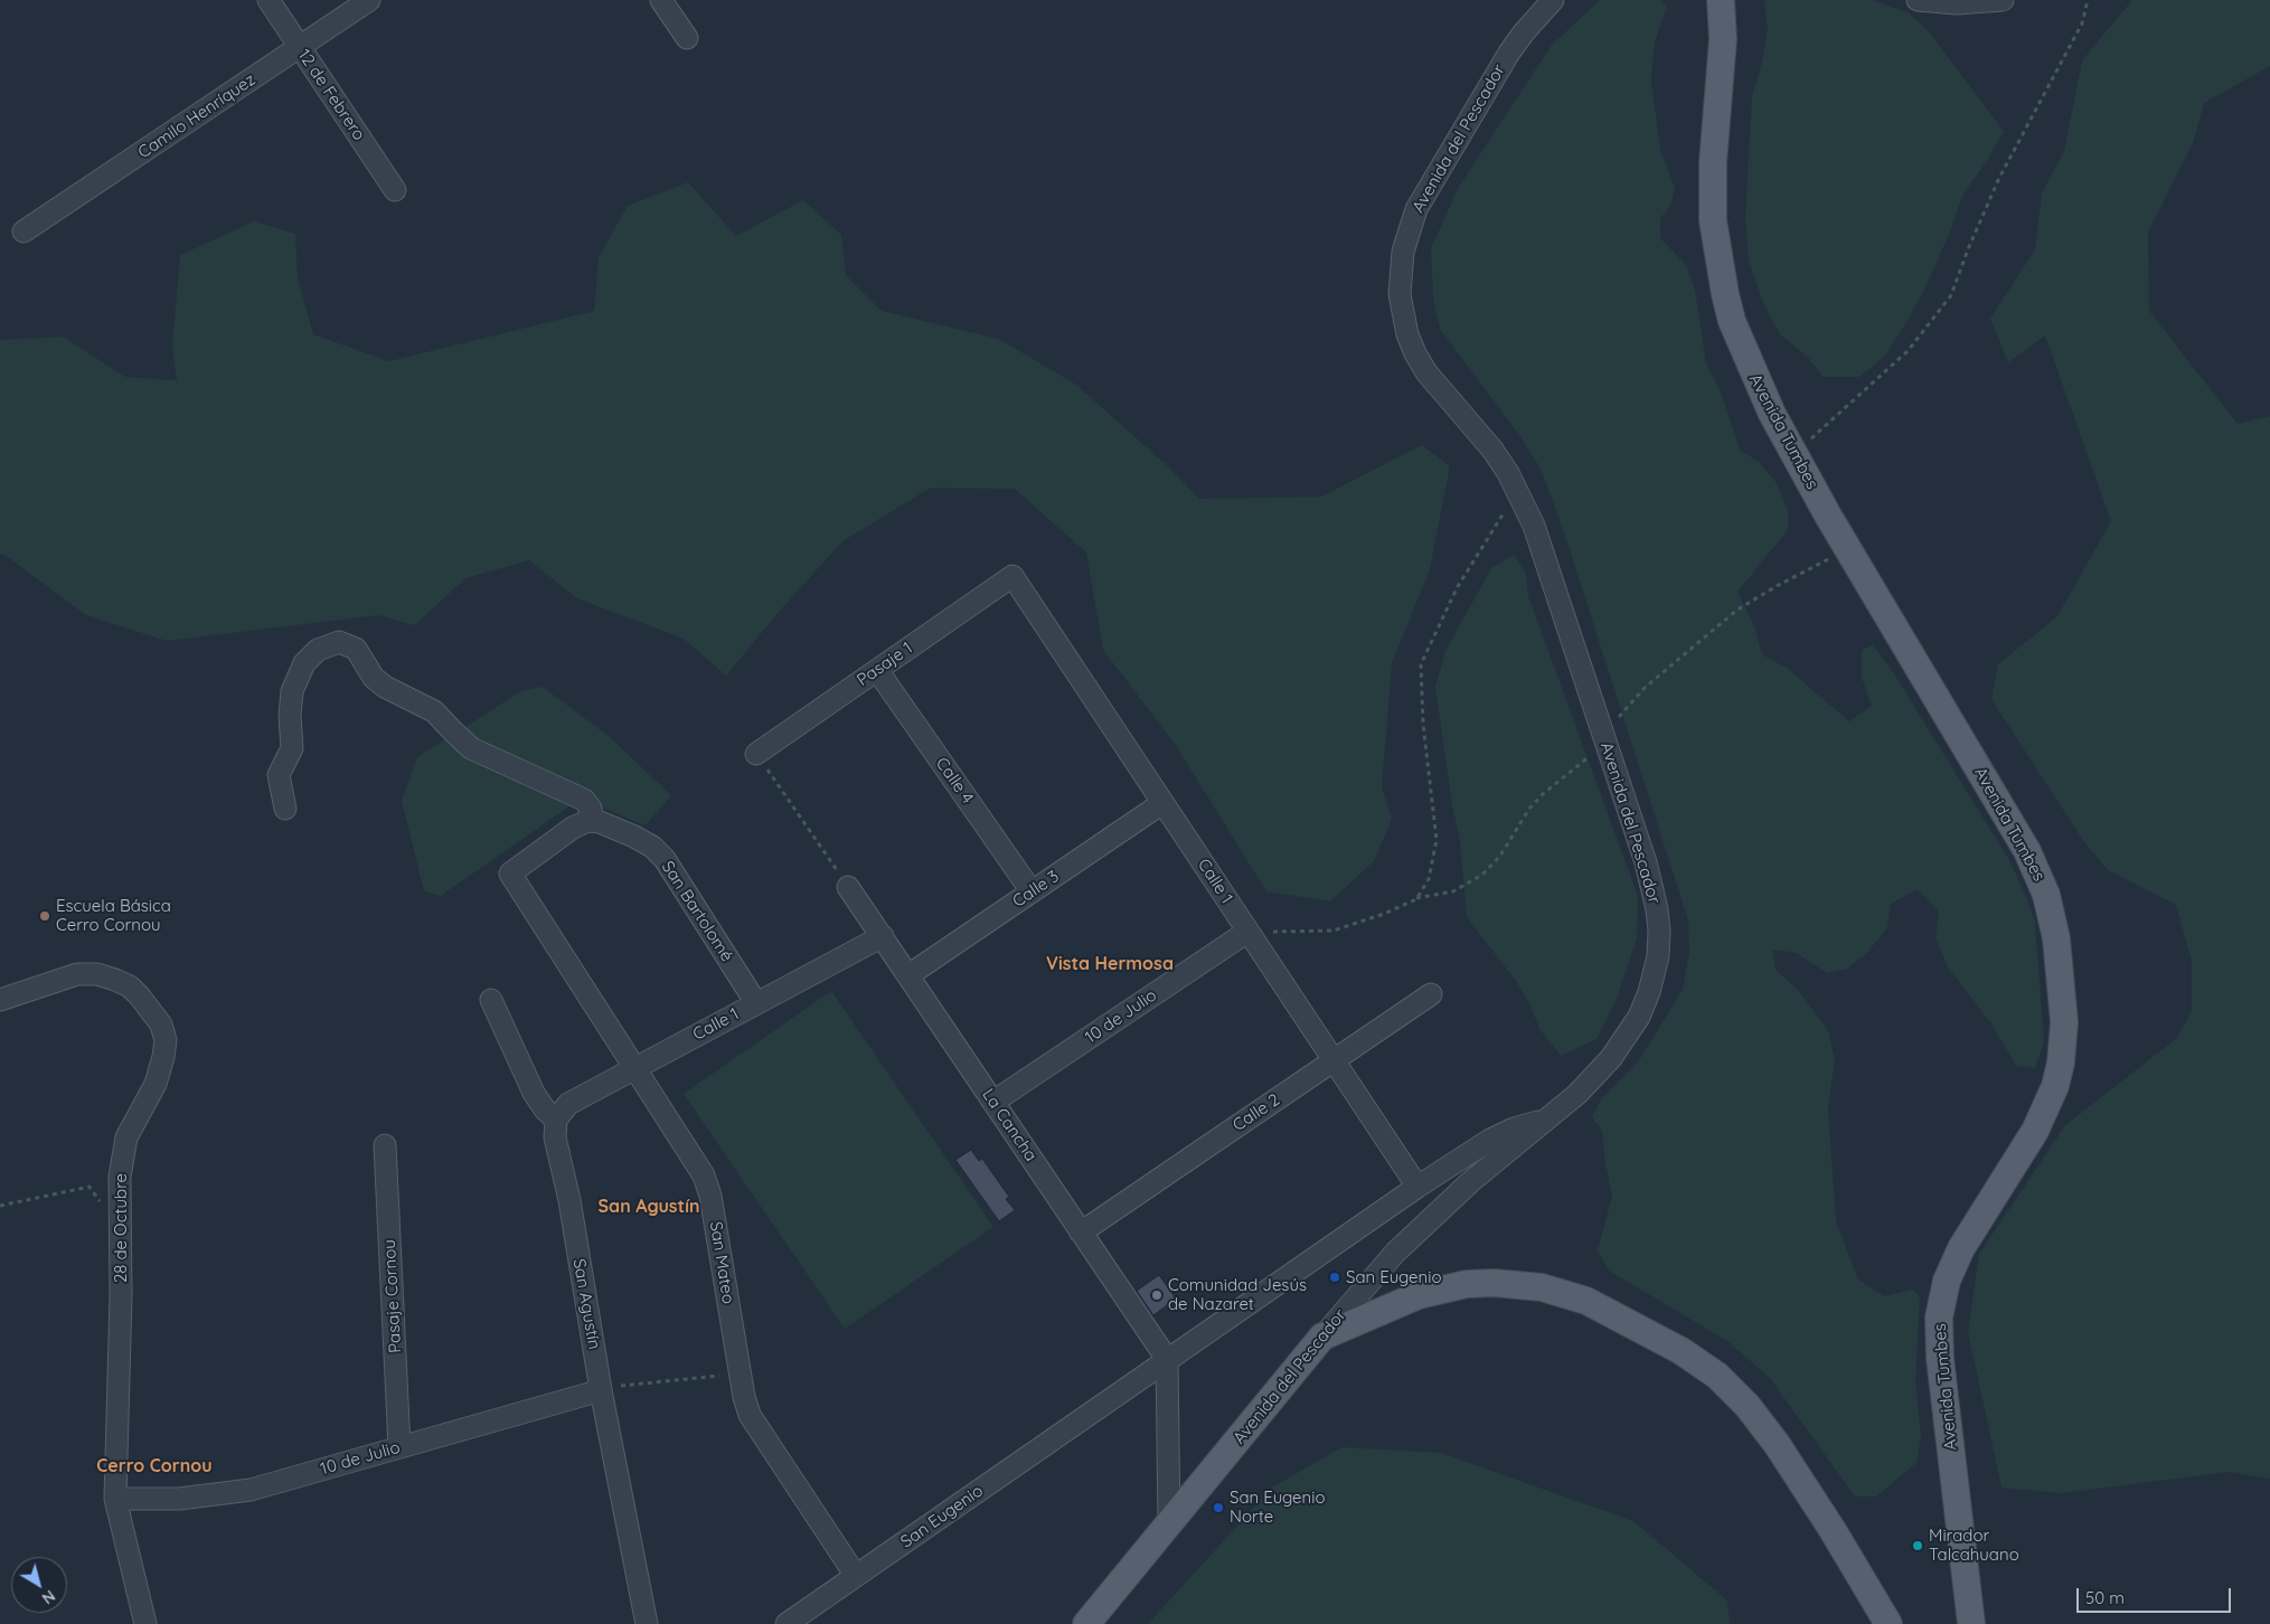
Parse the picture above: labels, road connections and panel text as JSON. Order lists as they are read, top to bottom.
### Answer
{
  "streets": {
    "main road": ["Avenida del Pescador", "Avenida Tumbes"],
    "street": [
      "12 de Febrero",
      "Camilo Henríquez",
      "Pasaje 1",
      "Calle 4",
      "Calle 1",
      "Calle 3",
      "San Bartolomé",
      "10 de Julio",
      "Calle 2",
      "La Cancha",
      "28 de Octubre",
      "San Mateo",
      "Pasaje Cornou",
      "San Agustín",
      "San Eugenio"
    ]
  },
  "crossings": [
    ["12 de Febrero", "Camilo Henríquez"],
    ["Avenida del Pescador", "San Eugenio"],
    ["Pasaje 1", "Calle 4"],
    ["Pasaje 1", "Calle 1"],
    ["Calle 4", "Calle 3"],
    ["Calle 1", "Calle 3"],
    ["Calle 1", "San Bartolomé"],
    ["Calle 1", "10 de Julio"],
    ["Calle 1", "Calle 2"],
    ["Calle 1", "La Cancha"],
    ["Calle 1", "San Mateo"],
    ["Calle 1", "San Agustín"],
    ["Calle 1", "San Eugenio"],
    ["Calle 3", "La Cancha"],
    ["San Bartolomé", "San Mateo"],
    ["10 de Julio", "La Cancha"],
    ["10 de Julio", "28 de Octubre"],
    ["10 de Julio", "Pasaje Cornou"],
    ["10 de Julio", "San Agustín"],
    ["Calle 2", "La Cancha"],
    ["La Cancha", "San Eugenio"],
    ["San Mateo", "San Eugenio"]
  ],
  "districts": ["Vista Hermosa", "San Agustín", "Cerro Cornou"],
  "places": [
    "Escuela Básica Cerro Cornou",
    "San Eugenio",
    "Comunidad Jesús de Nazaret",
    "San Eugenio Norte",
    "Mirador Talcahuano"
  ],
  "scale_bar": "50 m",
  "north": "bottom right"
}
